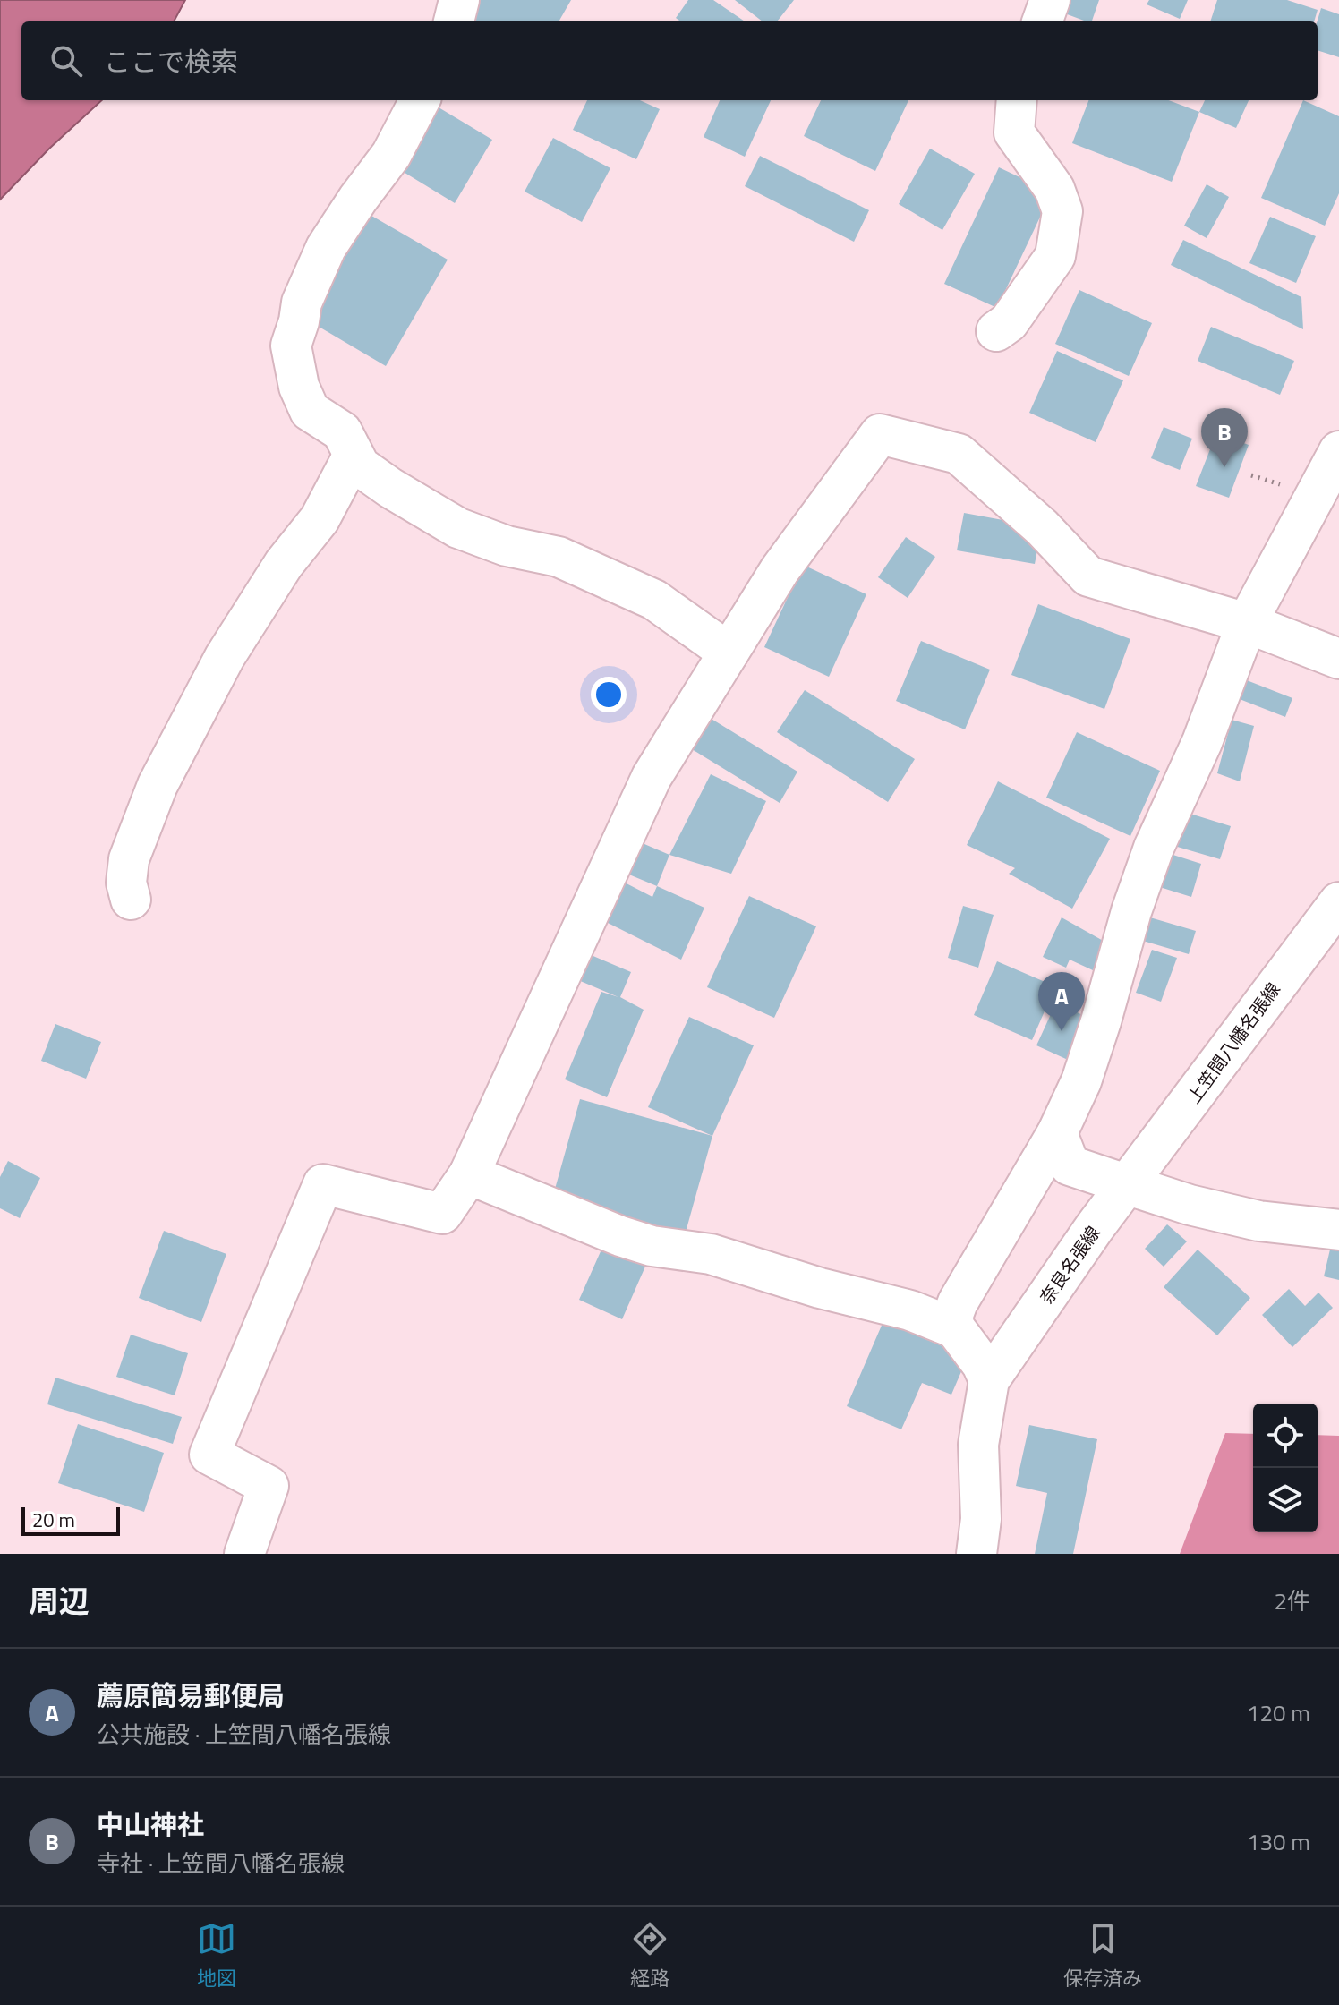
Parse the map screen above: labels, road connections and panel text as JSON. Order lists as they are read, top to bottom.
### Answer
{
  "streets": {
    "street": ["上笠間八幡名張線", "奈良名張線"]
  },
  "crossings": [
    ["上笠間八幡名張線", "奈良名張線"]
  ],
  "scale_bar": "20 m",
  "page": {
    "search": "ここで検索",
    "pins": ["B", "A"],
    "scale": "20 m",
    "heading": ["周辺", "2件"],
    "list": [
      {
        "mark": "A",
        "name": "薦原簡易郵便局",
        "note": "公共施設 · 上笠間八幡名張線",
        "value": "120 m"
      },
      {
        "mark": "B",
        "name": "中山神社",
        "note": "寺社 · 上笠間八幡名張線",
        "value": "130 m"
      }
    ],
    "nav": ["地図", "経路", "保存済み"]
  }
}
